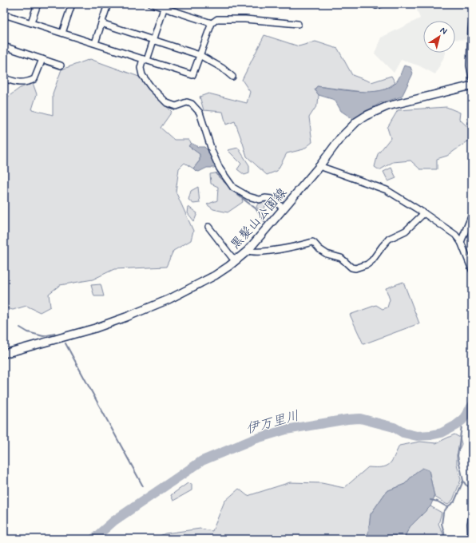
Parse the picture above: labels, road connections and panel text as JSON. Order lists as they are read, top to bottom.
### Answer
{
  "streets": {
    "main road": ["黒髪山公園線"]
  },
  "water": ["伊万里川"],
  "north": "top right"
}
